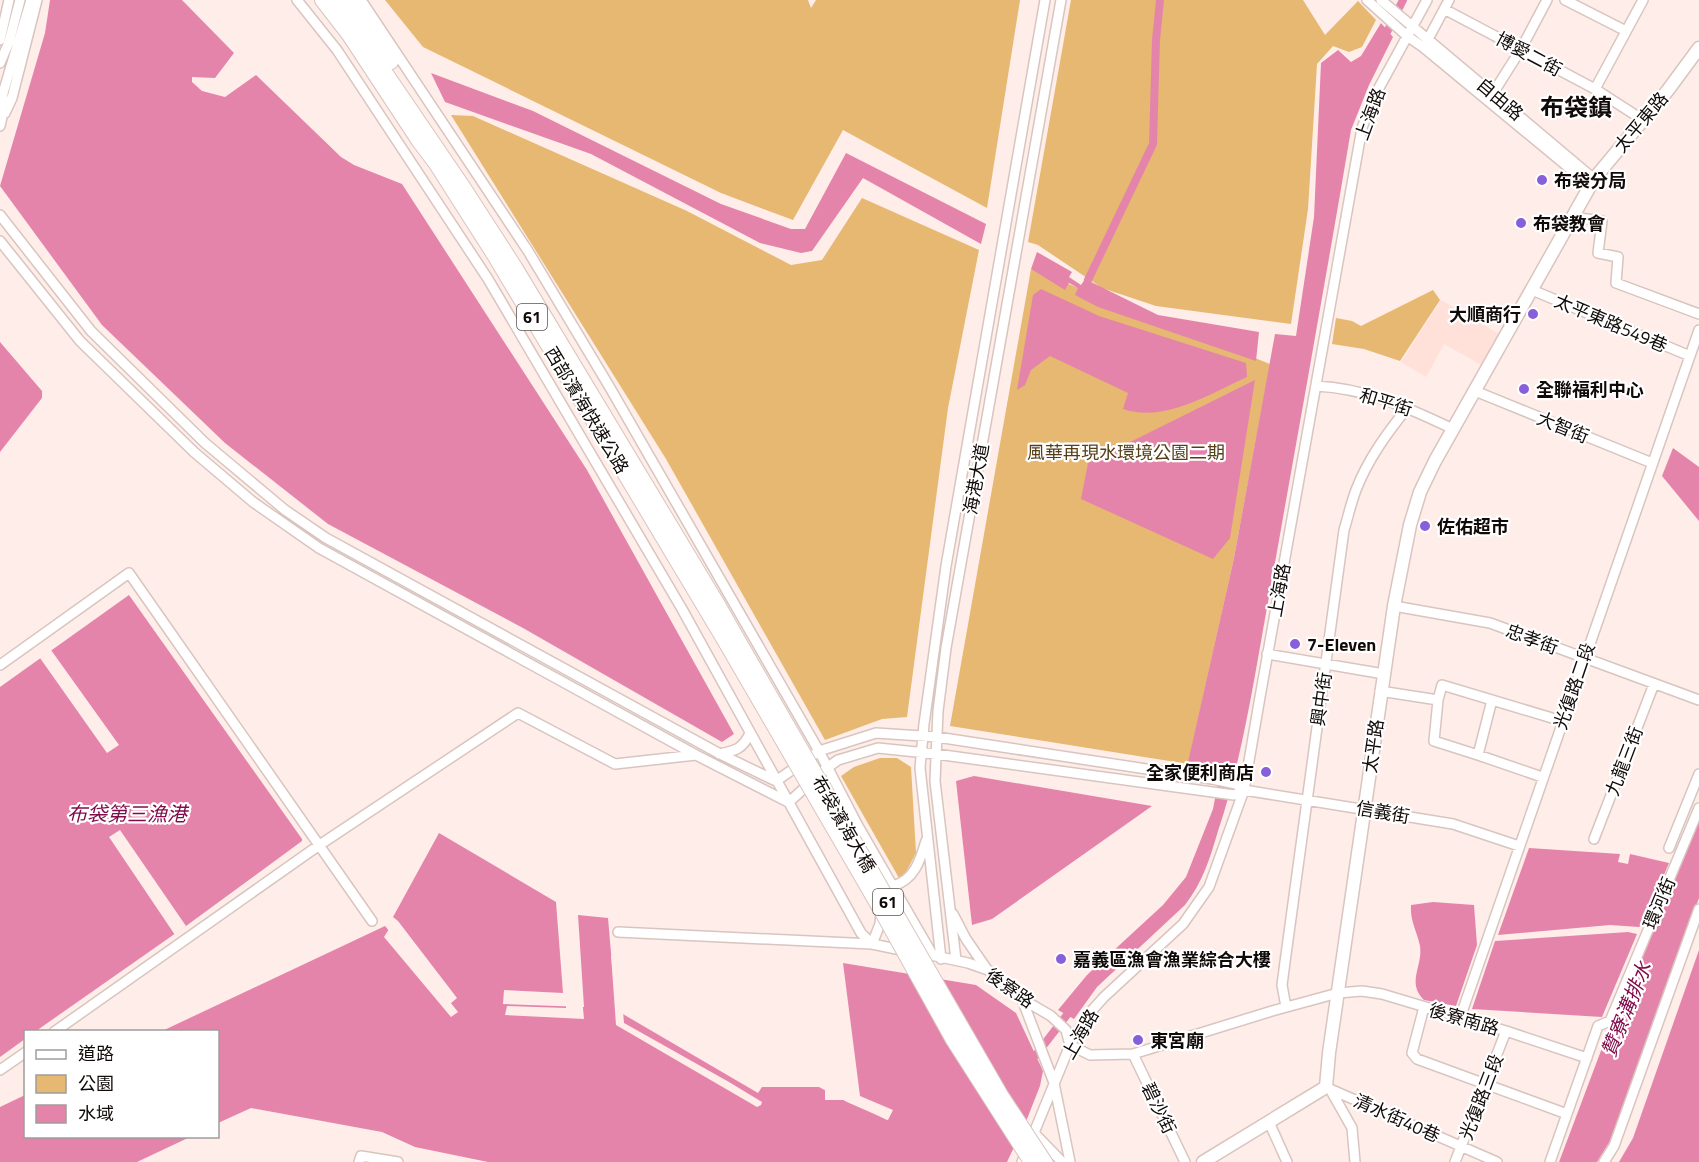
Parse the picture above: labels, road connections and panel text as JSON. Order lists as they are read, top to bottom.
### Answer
{
  "streets": {
    "highway": ["61", "西部濱海快速公路", "布袋濱海大橋"],
    "main road": ["太平東路", "太平路"],
    "street": [
      "博愛二街",
      "自由路",
      "上海路",
      "太平東路549巷",
      "和平街",
      "大智街",
      "海港大道",
      "忠孝街",
      "光復路二段",
      "興中街",
      "九龍三街",
      "信義街",
      "環河街",
      "後寮路",
      "後寮南路",
      "光復路三段",
      "碧沙街",
      "清水街40巷"
    ]
  },
  "crossings": [
    ["博愛二街", "太平東路"],
    ["自由路", "上海路"],
    ["自由路", "太平東路"],
    ["上海路", "和平街"],
    ["上海路", "信義街"],
    ["上海路", "布袋濱海大橋"],
    ["上海路", "後寮路"],
    ["太平東路", "太平東路549巷"],
    ["太平東路", "太平路"],
    ["太平東路549巷", "光復路二段"],
    ["太平東路549巷", "太平路"],
    ["和平街", "興中街"],
    ["和平街", "太平路"],
    ["西部濱海快速公路", "布袋濱海大橋"],
    ["大智街", "光復路二段"],
    ["大智街", "太平路"],
    ["海港大道", "信義街"],
    ["海港大道", "後寮路"],
    ["忠孝街", "光復路二段"],
    ["忠孝街", "太平路"],
    ["忠孝街", "九龍三街"],
    ["光復路二段", "信義街"],
    ["光復路二段", "後寮南路"],
    ["興中街", "信義街"],
    ["太平路", "信義街"],
    ["太平路", "後寮南路"],
    ["環河街", "後寮南路"],
    ["後寮南路", "光復路三段"],
    ["光復路三段", "清水街40巷"]
  ],
  "districts": ["布袋鎮"],
  "water": ["布袋第三漁港", "贊寮溝排水"],
  "parks": ["風華再現水環境公園二期"],
  "places": [
    "布袋分局",
    "布袋教會",
    "大順商行",
    "全聯福利中心",
    "佐佑超市",
    "7-Eleven",
    "全家便利商店",
    "嘉義區漁會漁業綜合大樓",
    "東宮廟"
  ],
  "legend": ["道路", "公園", "水域"]
}
